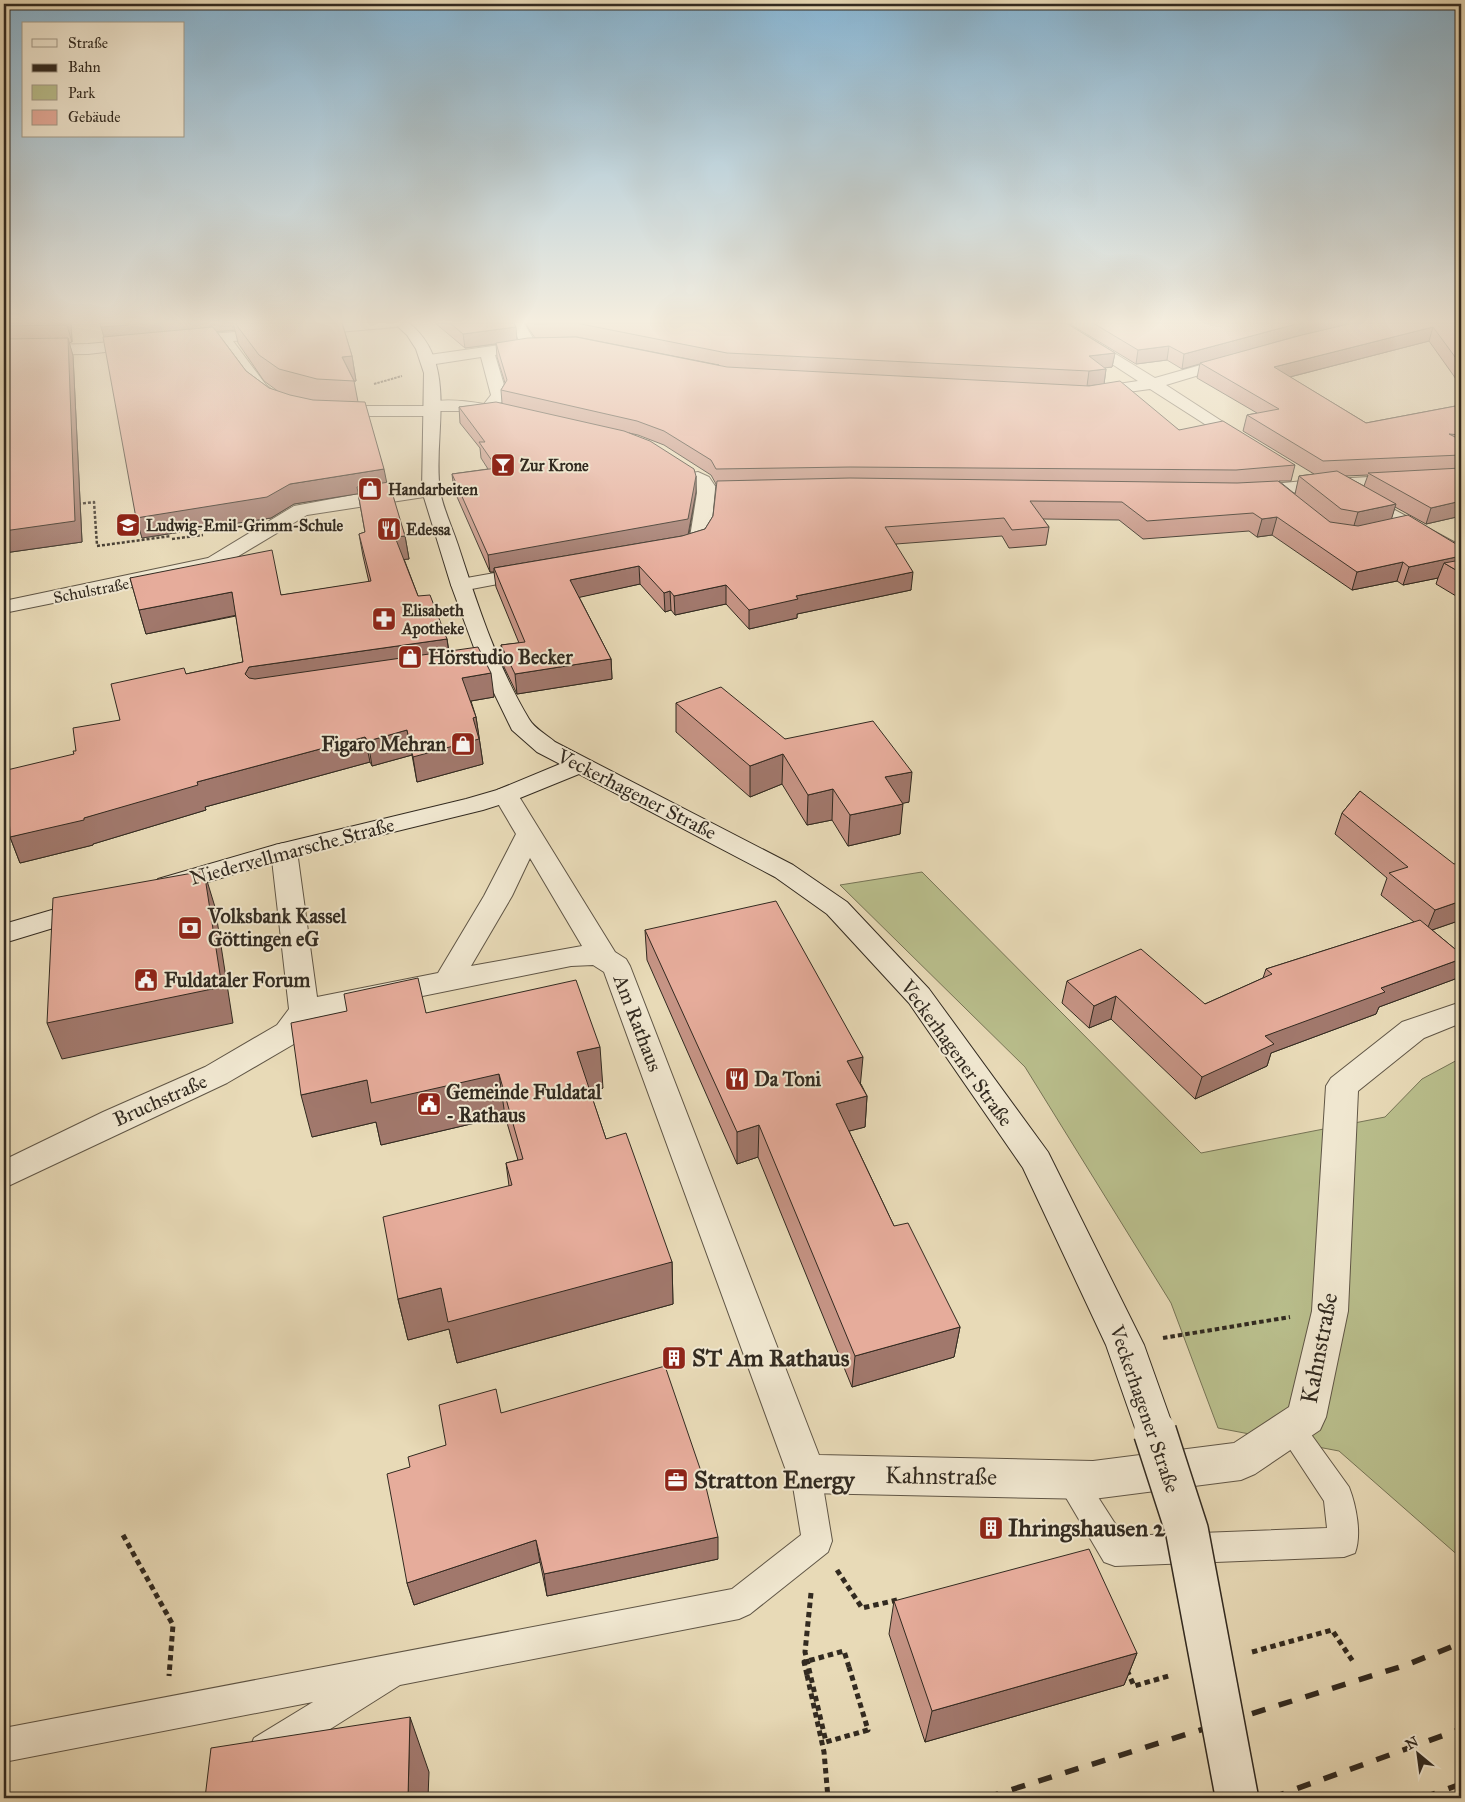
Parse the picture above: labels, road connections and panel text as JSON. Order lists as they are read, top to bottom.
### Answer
{
  "streets": {
    "street": [
      "Schulstraße",
      "Veckerhagener Straße",
      "Niedervellmarsche Straße",
      "Am Rathaus",
      "Bruchstraße",
      "Kahnstraße"
    ]
  },
  "crossings": [
    ["Schulstraße", "Veckerhagener Straße"],
    ["Veckerhagener Straße", "Niedervellmarsche Straße"],
    ["Am Rathaus", "Bruchstraße"],
    ["Am Rathaus", "Kahnstraße"]
  ],
  "places": {
    "bar": ["Zur Krone"],
    "shop": ["Handarbeiten", "Hörstudio Becker", "Figaro Mehran"],
    "school or university": ["Ludwig-Emil-Grimm-Schule"],
    "restaurant": ["Edessa", "Da Toni"],
    "pharmacy": ["Elisabeth Apotheke"],
    "bank": ["Volksbank Kassel Göttingen eG"],
    "public building": ["Fuldataler Forum", "Gemeinde Fuldatal - Rathaus"],
    "building": ["ST Am Rathaus", "Ihringshausen 2"],
    "office": ["Stratton Energy"]
  },
  "legend": [
    "Straße",
    "Bahn",
    "Park",
    "Gebäude"
  ],
  "north": "top left"
}
